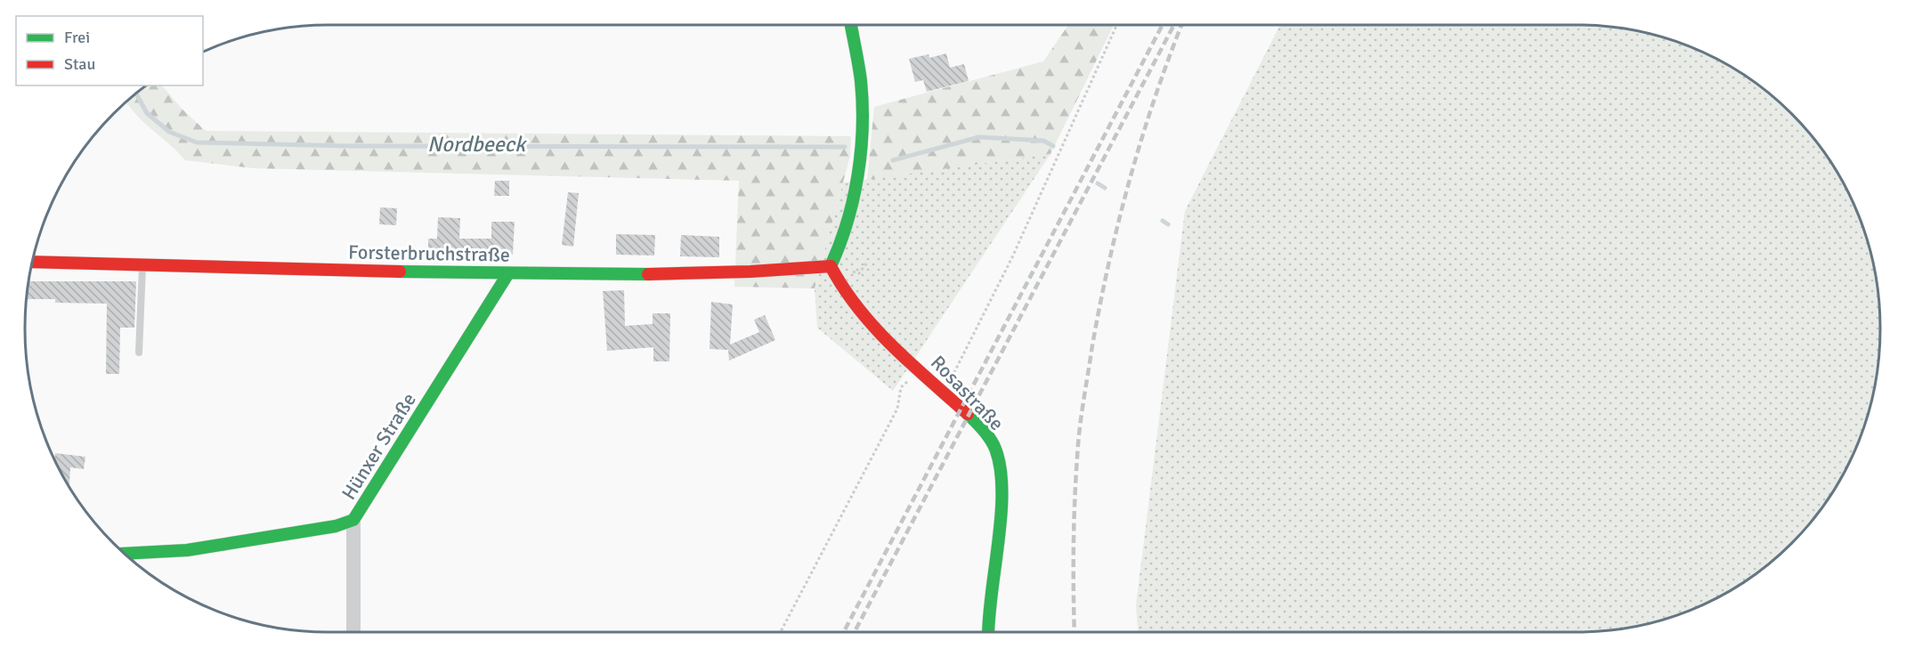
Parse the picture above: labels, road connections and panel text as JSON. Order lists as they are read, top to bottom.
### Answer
{
  "streets": {
    "street": ["Forsterbruchstraße", "Rosastraße", "Hünxer Straße"]
  },
  "crossings": [
    ["Forsterbruchstraße", "Rosastraße"],
    ["Forsterbruchstraße", "Hünxer Straße"]
  ],
  "water": ["Nordbeeck"],
  "legend": ["Frei", "Stau"]
}
